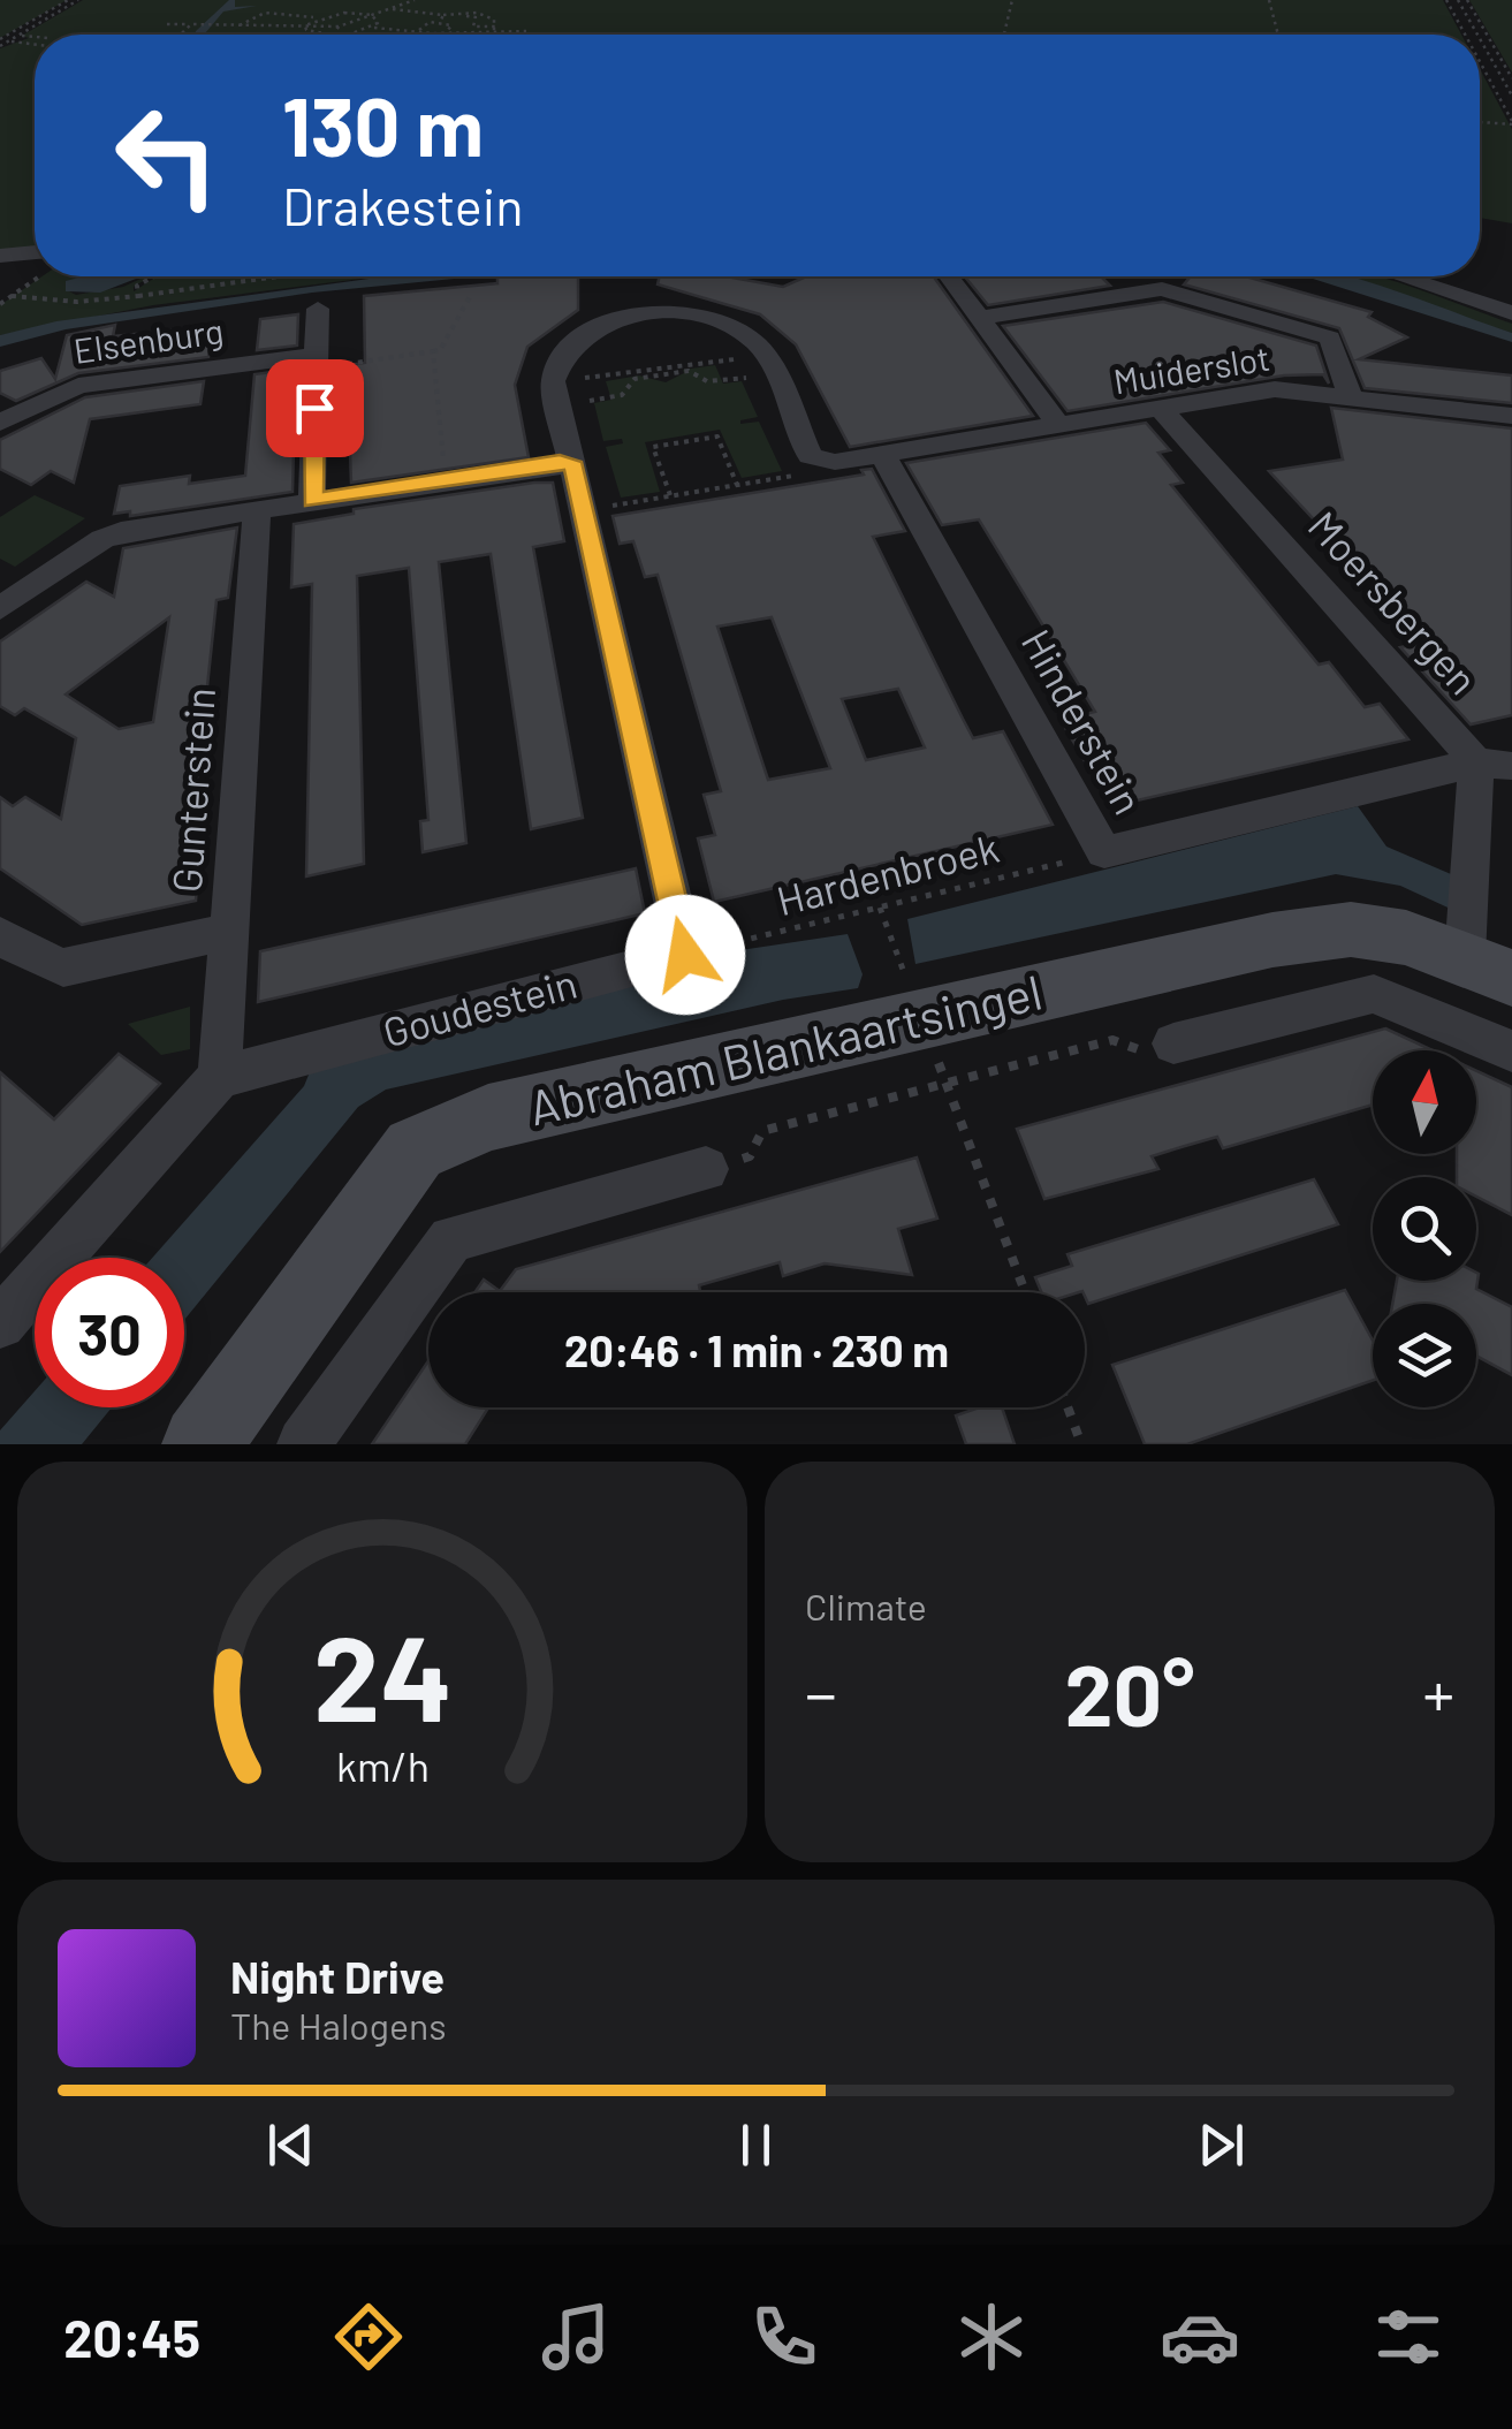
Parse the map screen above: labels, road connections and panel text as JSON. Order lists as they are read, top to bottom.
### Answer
{
  "streets": {
    "street": [
      "Elsenburg",
      "Muiderslot",
      "Moersbergen",
      "Hinderstein",
      "Gunterstein",
      "Goudestein",
      "Abraham Blankaartsingel"
    ],
    "path": ["Hardenbroek"]
  },
  "crossings": [
    ["Muiderslot", "Moersbergen"],
    ["Muiderslot", "Hinderstein"],
    ["Moersbergen", "Hinderstein"],
    ["Hinderstein", "Hardenbroek"],
    ["Gunterstein", "Goudestein"],
    ["Hardenbroek", "Goudestein"]
  ],
  "north": "top",
  "page": {
    "turn": ["130 m", "Drakestein"],
    "limit": "30",
    "trip": "20:46 · 1 min · 230 m",
    "tile": "Climate",
    "heat": ["−", "20°", "+"],
    "song": ["Night Drive", "The Halogens"],
    "tabs": "20:45",
    "gauge": ["24", "km/h"]
  }
}
